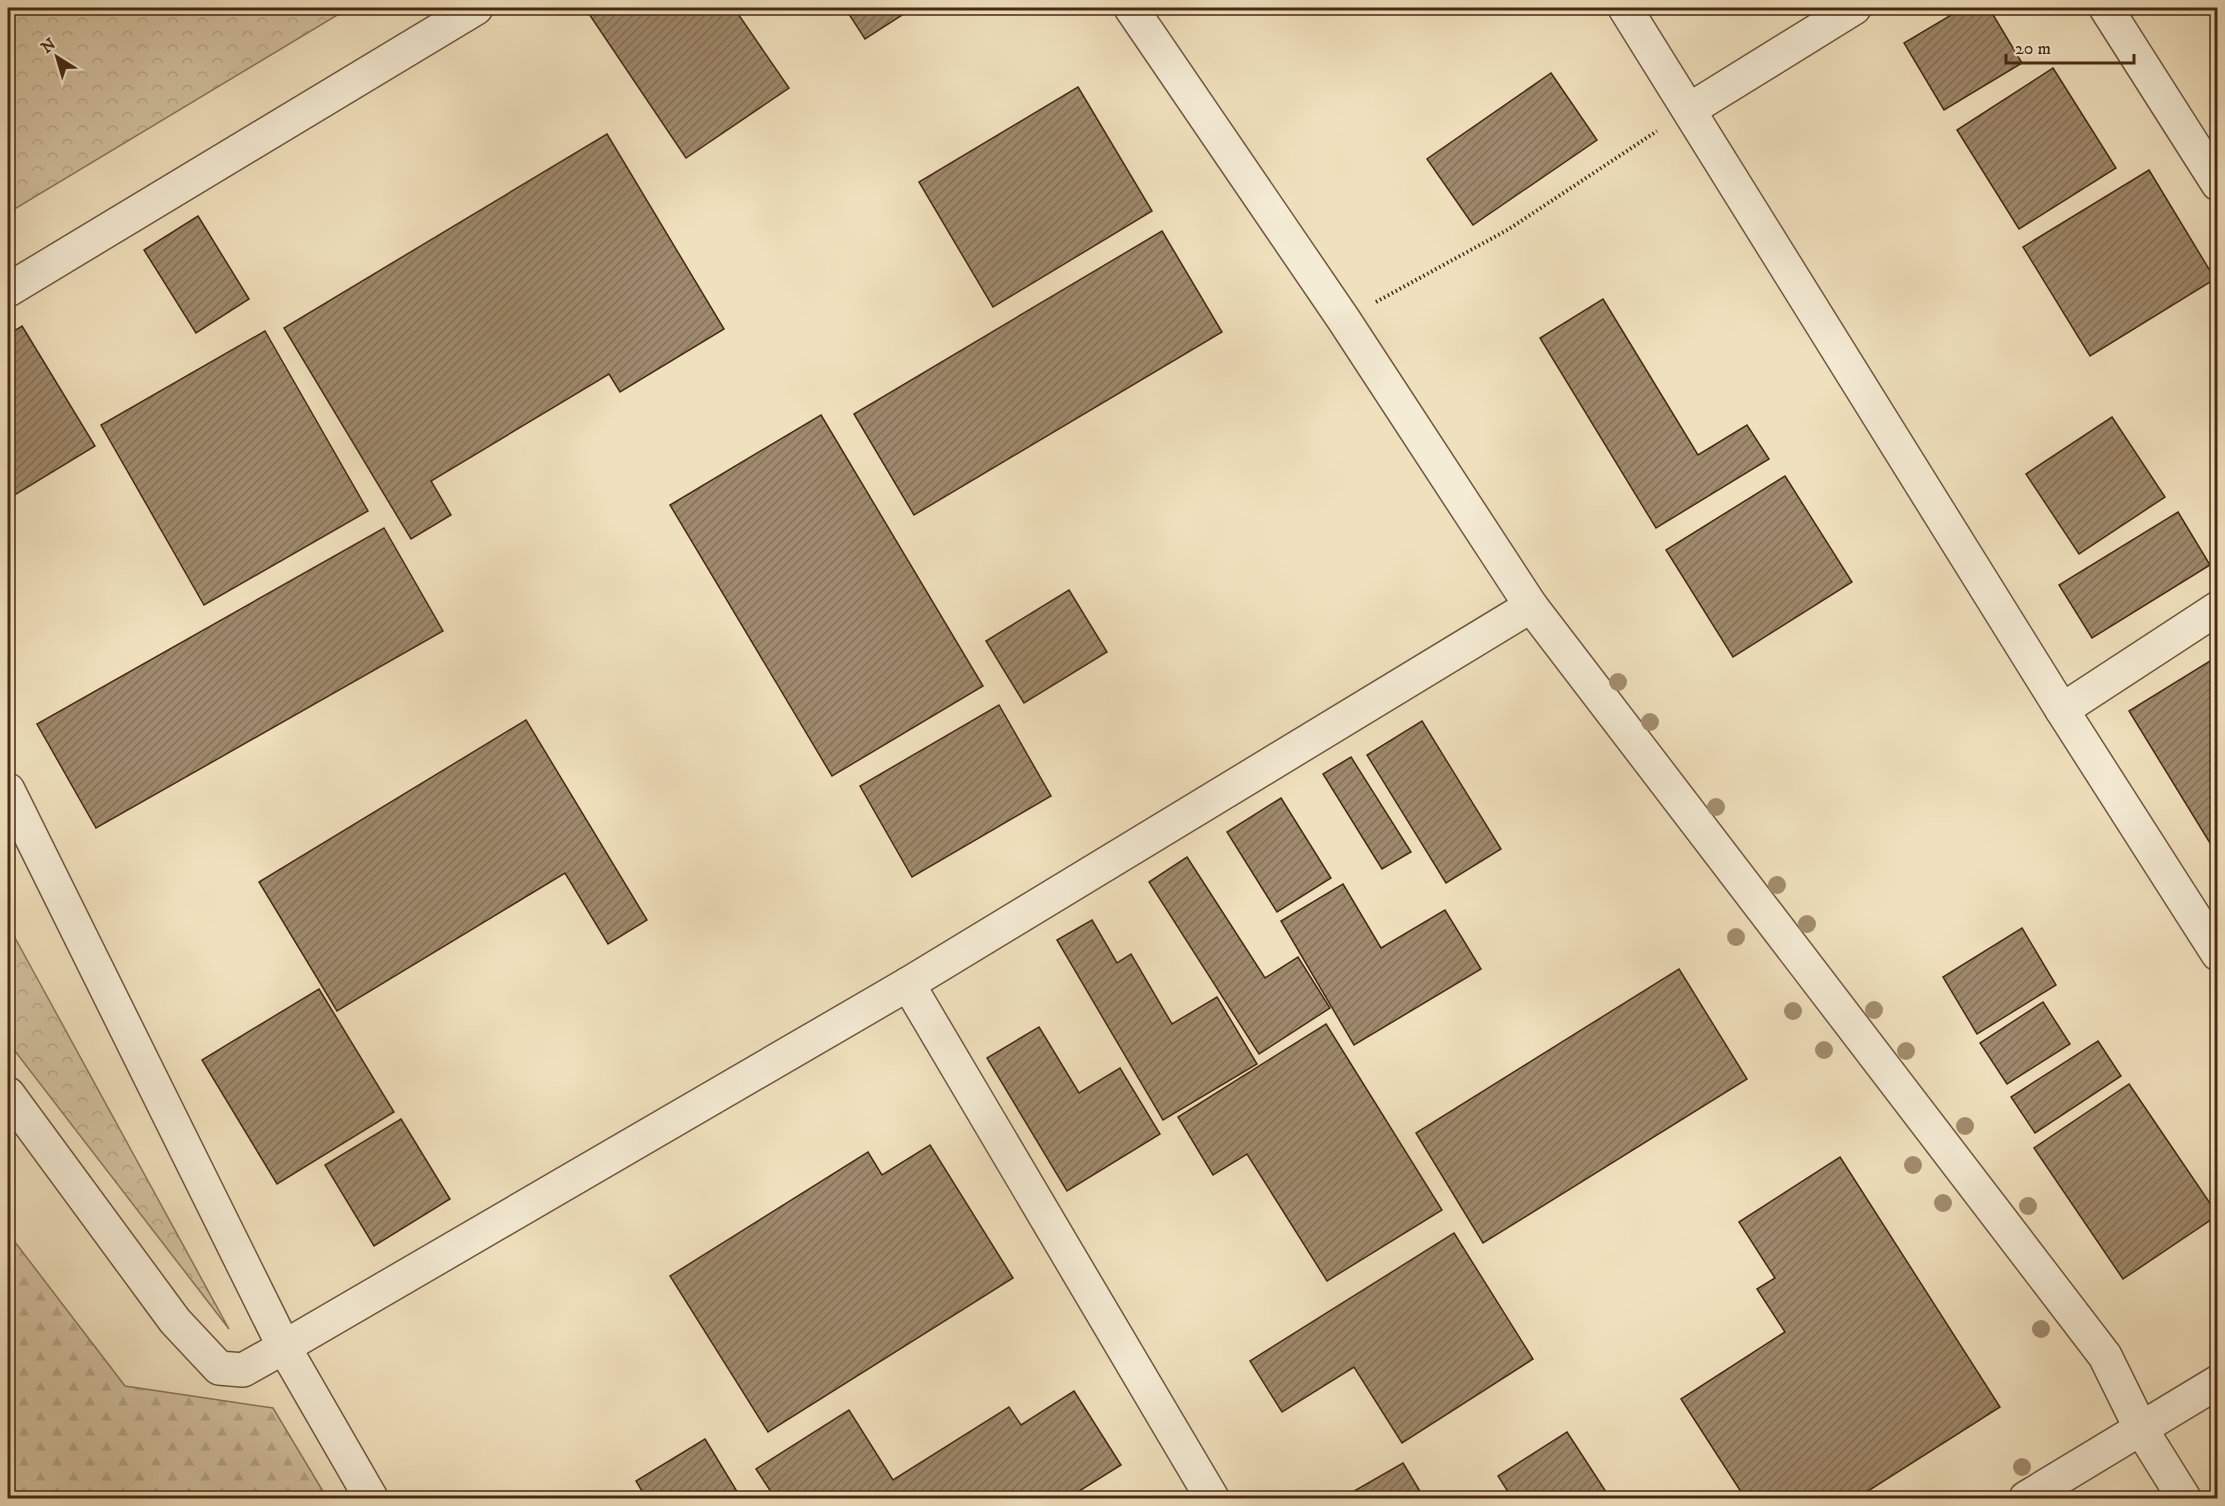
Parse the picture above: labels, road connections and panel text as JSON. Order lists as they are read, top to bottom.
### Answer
{
  "scale_bar": "20 m",
  "north": "top left"
}
